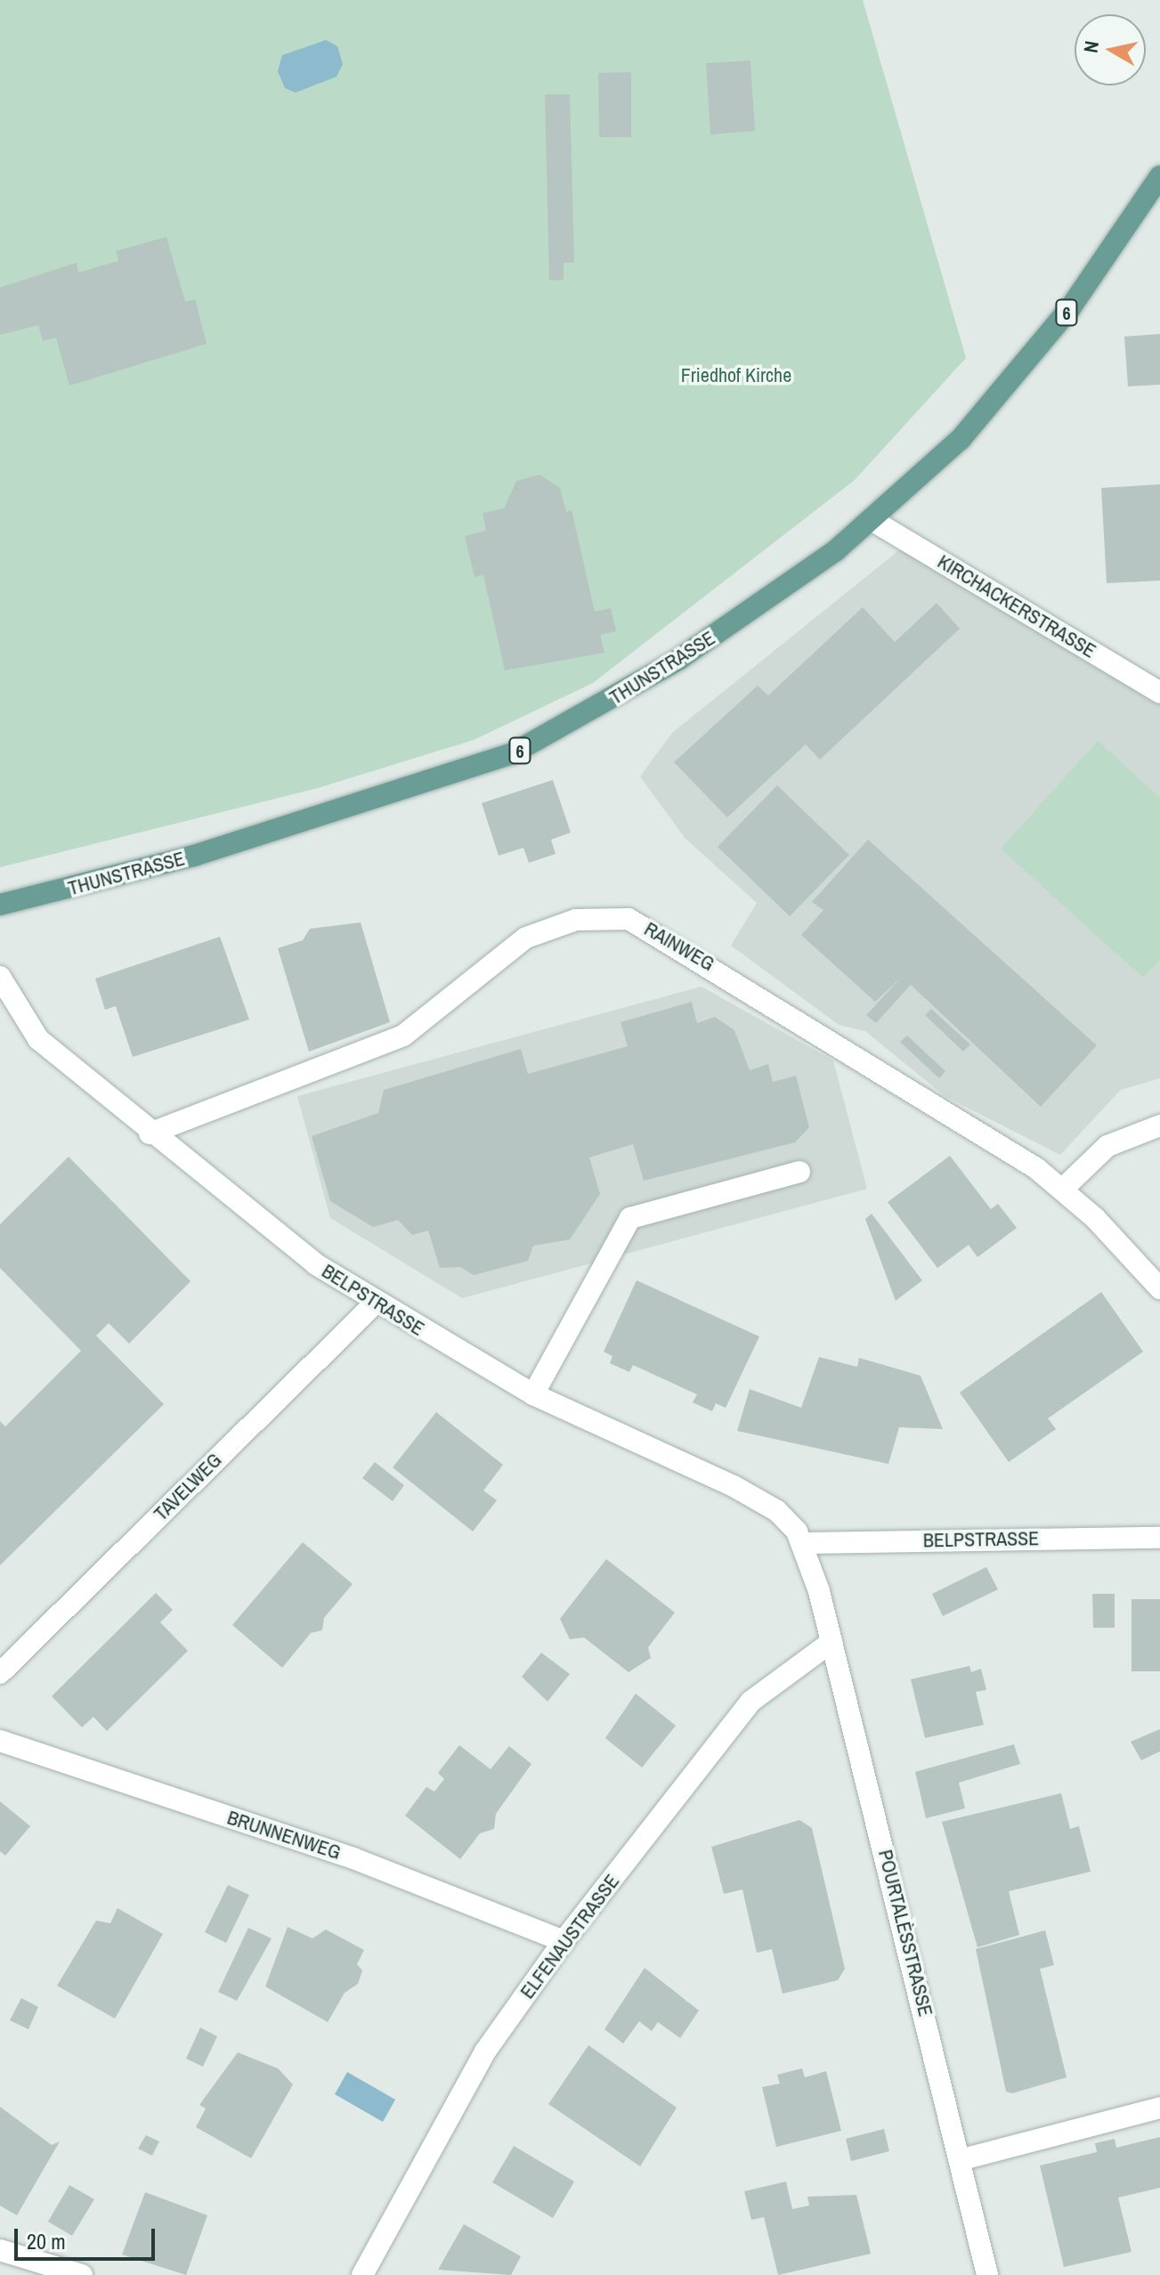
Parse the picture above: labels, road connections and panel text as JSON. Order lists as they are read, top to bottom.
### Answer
{
  "streets": {
    "main road": ["6", "THUNSTRASSE"],
    "street": [
      "KIRCHACKERSTRASSE",
      "RAINWEG",
      "BELPSTRASSE",
      "TAVELWEG",
      "BRUNNENWEG",
      "POURTALÈSSTRASSE",
      "ELFENAUSTRASSE"
    ]
  },
  "crossings": [
    ["KIRCHACKERSTRASSE", "THUNSTRASSE"],
    ["RAINWEG", "BELPSTRASSE"],
    ["BELPSTRASSE", "TAVELWEG"],
    ["BELPSTRASSE", "POURTALÈSSTRASSE"],
    ["BRUNNENWEG", "ELFENAUSTRASSE"],
    ["POURTALÈSSTRASSE", "ELFENAUSTRASSE"]
  ],
  "parks": ["Friedhof Kirche"],
  "scale_bar": "20 m",
  "north": "left"
}
